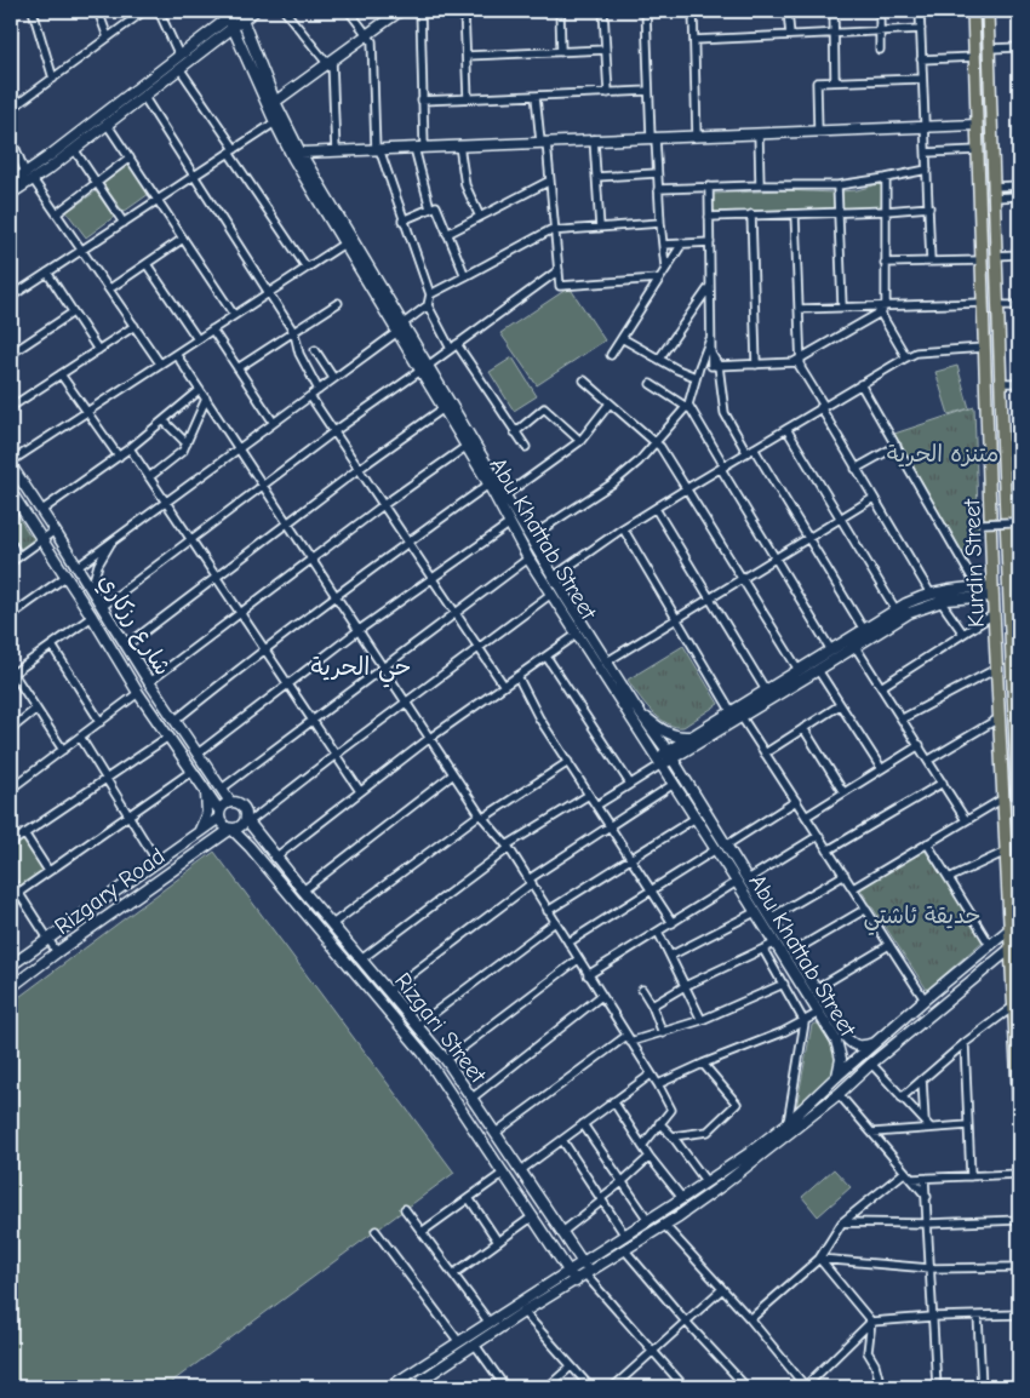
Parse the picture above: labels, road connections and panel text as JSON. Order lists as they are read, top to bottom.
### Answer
{
  "streets": {
    "main road": [
      "Abu Khattab Street",
      "Kurdin Street",
      "شارع رزكاري",
      "Rizgary Road",
      "Rizgari Street"
    ]
  },
  "crossings": [
    ["شارع رزكاري", "Rizgary Road"],
    ["شارع رزكاري", "Rizgari Street"],
    ["Rizgary Road", "Rizgari Street"]
  ],
  "districts": ["حي الحرية"],
  "parks": ["متنزه الحرية", "حديقة ئاشتي"]
}
